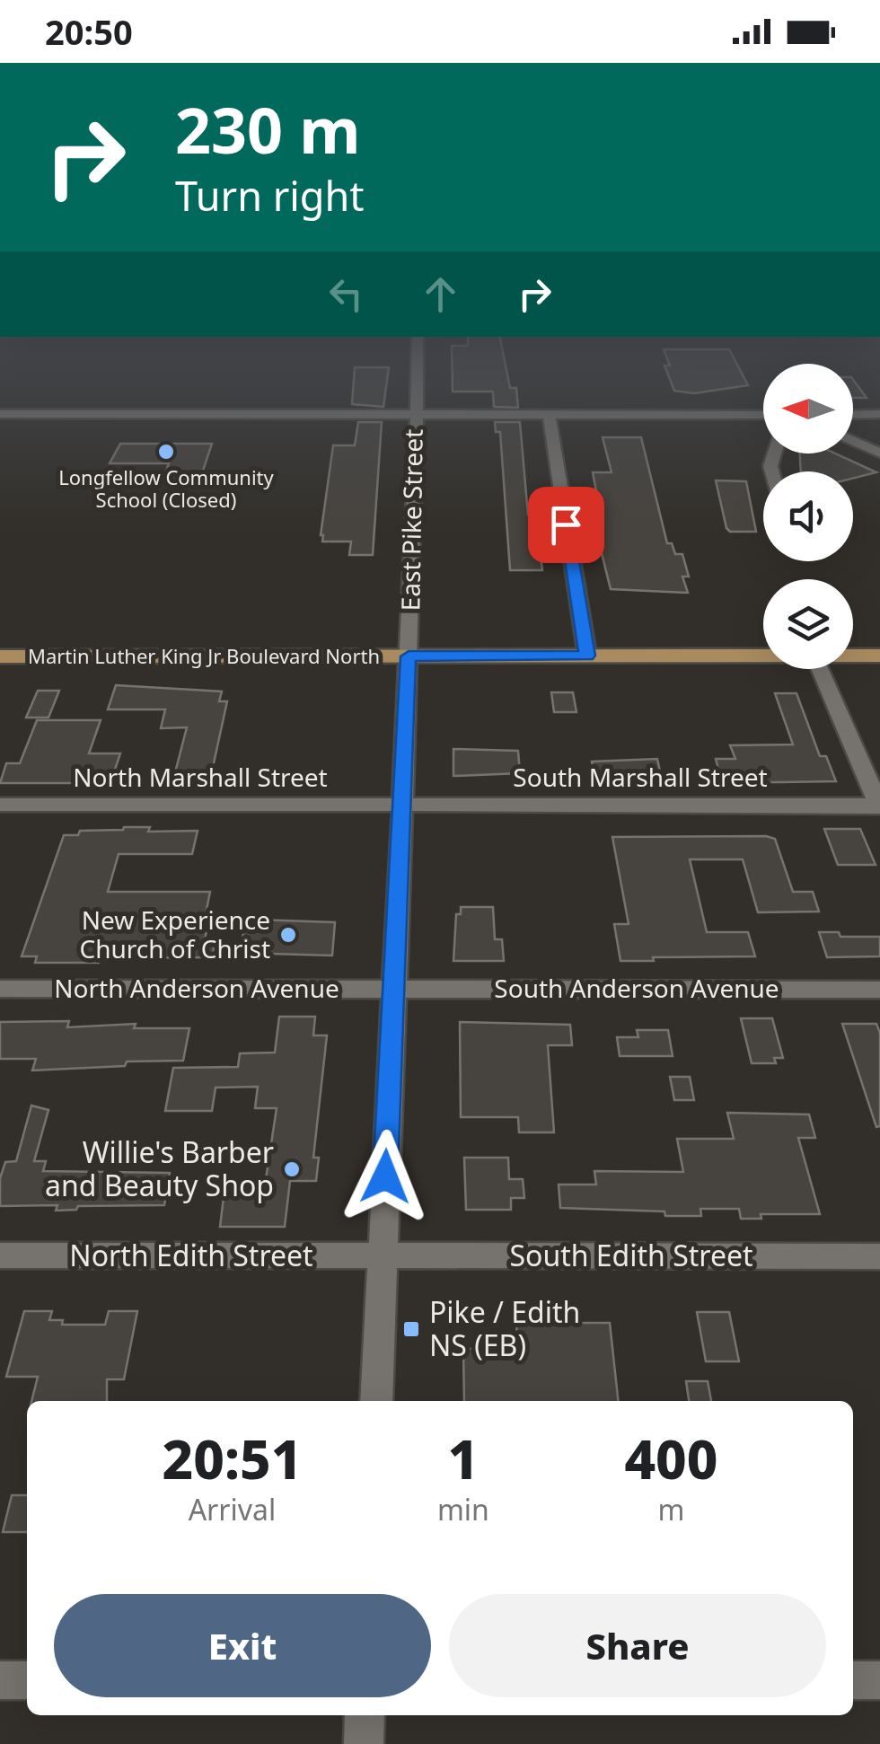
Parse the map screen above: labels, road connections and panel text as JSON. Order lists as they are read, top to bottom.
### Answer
{
  "streets": {
    "main road": ["Martin Luther King Jr Boulevard North"],
    "street": [
      "East Pike Street",
      "North Marshall Street",
      "South Marshall Street",
      "North Anderson Avenue",
      "South Anderson Avenue",
      "North Edith Street",
      "South Edith Street"
    ]
  },
  "crossings": [
    ["East Pike Street", "Martin Luther King Jr Boulevard North"],
    ["East Pike Street", "North Marshall Street"],
    ["East Pike Street", "South Marshall Street"],
    ["East Pike Street", "North Anderson Avenue"],
    ["East Pike Street", "South Anderson Avenue"],
    ["East Pike Street", "North Edith Street"],
    ["East Pike Street", "South Edith Street"],
    ["North Marshall Street", "South Marshall Street"],
    ["North Anderson Avenue", "South Anderson Avenue"],
    ["North Edith Street", "South Edith Street"]
  ],
  "places": {
    "other": ["Longfellow Community School (Closed)", "New Experience Church of Christ", "Willie's Barber and Beauty Shop"],
    "transit": ["Pike / Edith NS (EB)"]
  },
  "north": "left",
  "page": {
    "status": "20:50",
    "turn": ["230 m", "Turn right"],
    "eta": [
      "20:51",
      "Arrival",
      "1",
      "min",
      "400",
      "m"
    ],
    "buttons": ["Exit", "Share"]
  }
}
